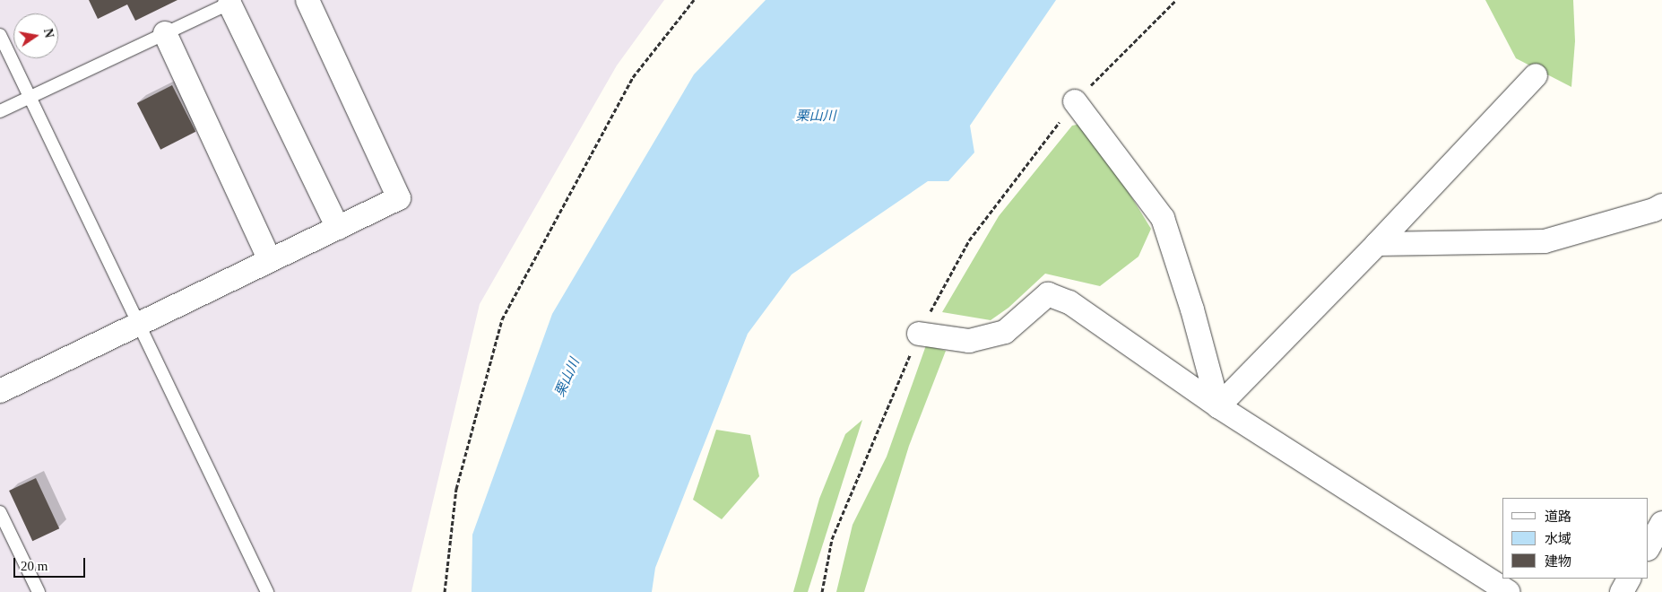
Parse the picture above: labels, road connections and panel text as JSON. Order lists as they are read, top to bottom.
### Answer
{
  "water": ["栗山川"],
  "legend": ["道路", "水域", "建物"],
  "scale_bar": "20 m",
  "north": "right"
}
